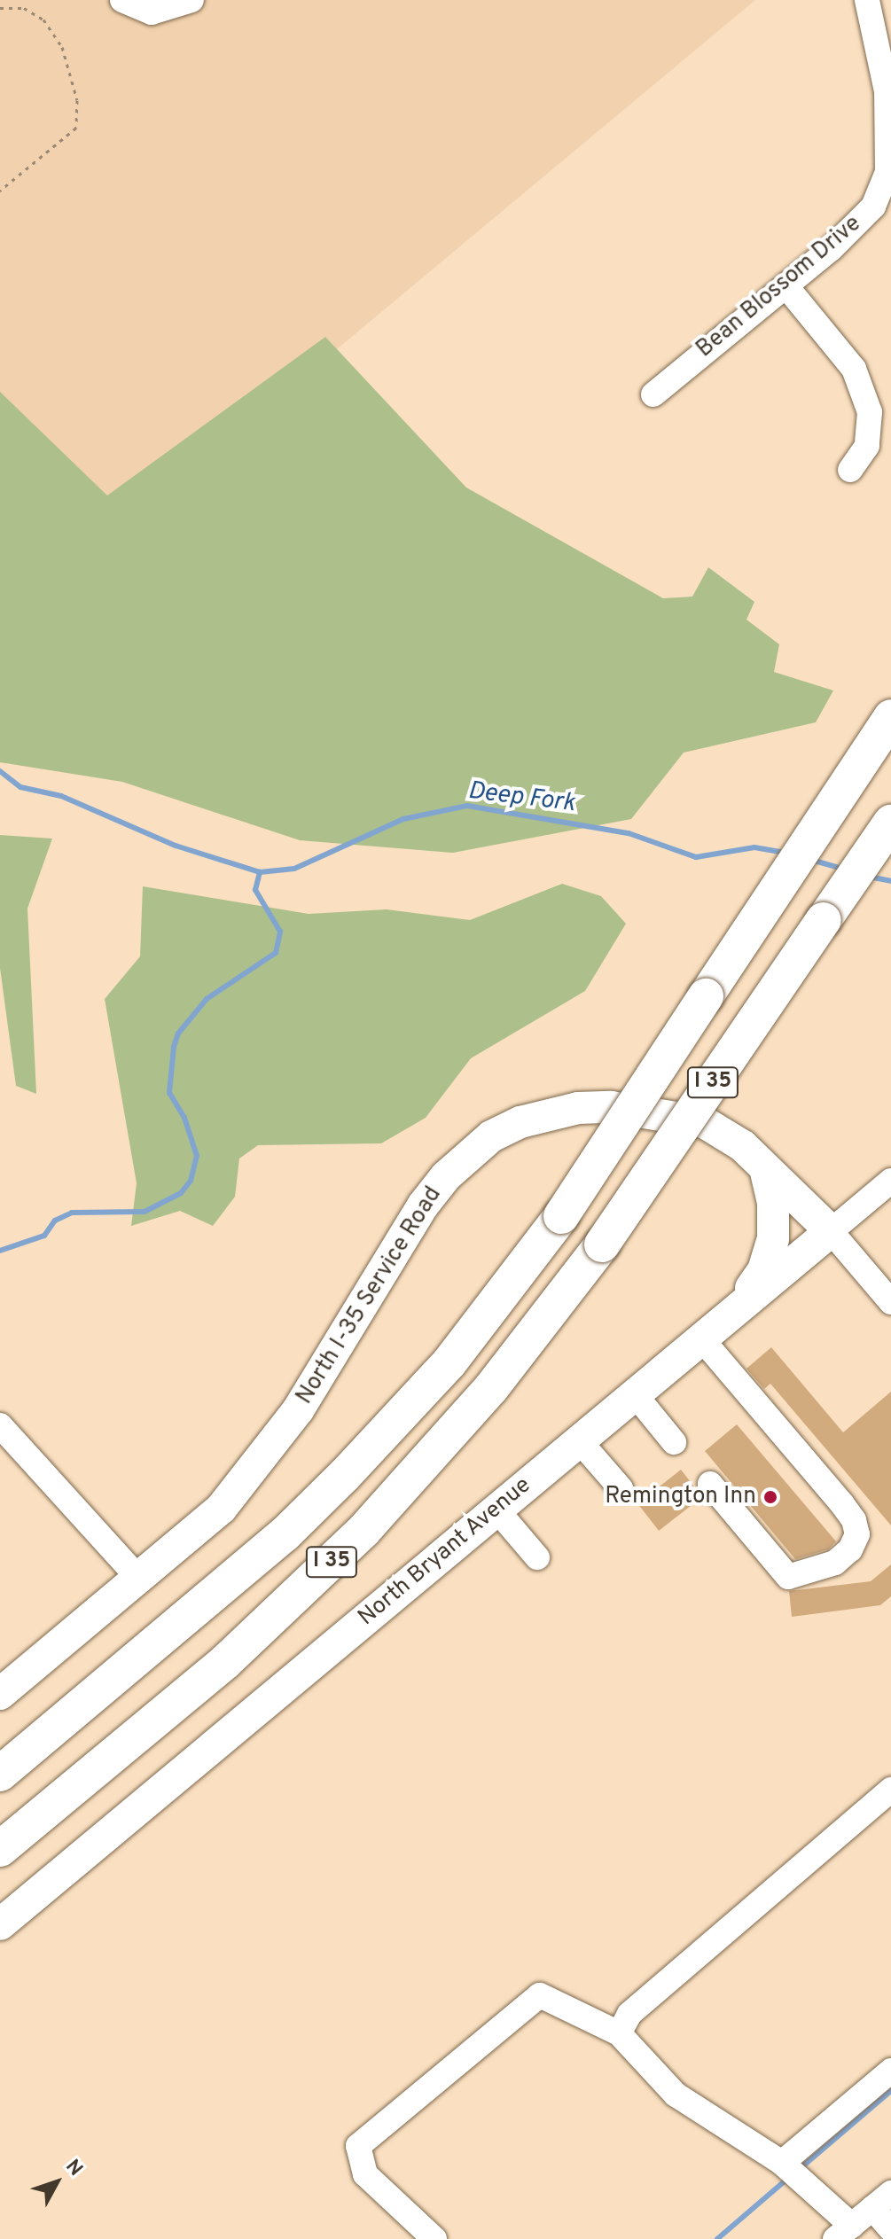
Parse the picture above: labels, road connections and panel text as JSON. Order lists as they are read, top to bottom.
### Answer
{
  "streets": {
    "highway": ["I 35"],
    "main road": ["North I-35 Service Road", "North Bryant Avenue"],
    "street": ["Bean Blossom Drive"]
  },
  "crossings": [
    ["North I-35 Service Road", "North Bryant Avenue"]
  ],
  "water": ["Deep Fork"],
  "places": ["Remington Inn"],
  "north": "top right"
}
